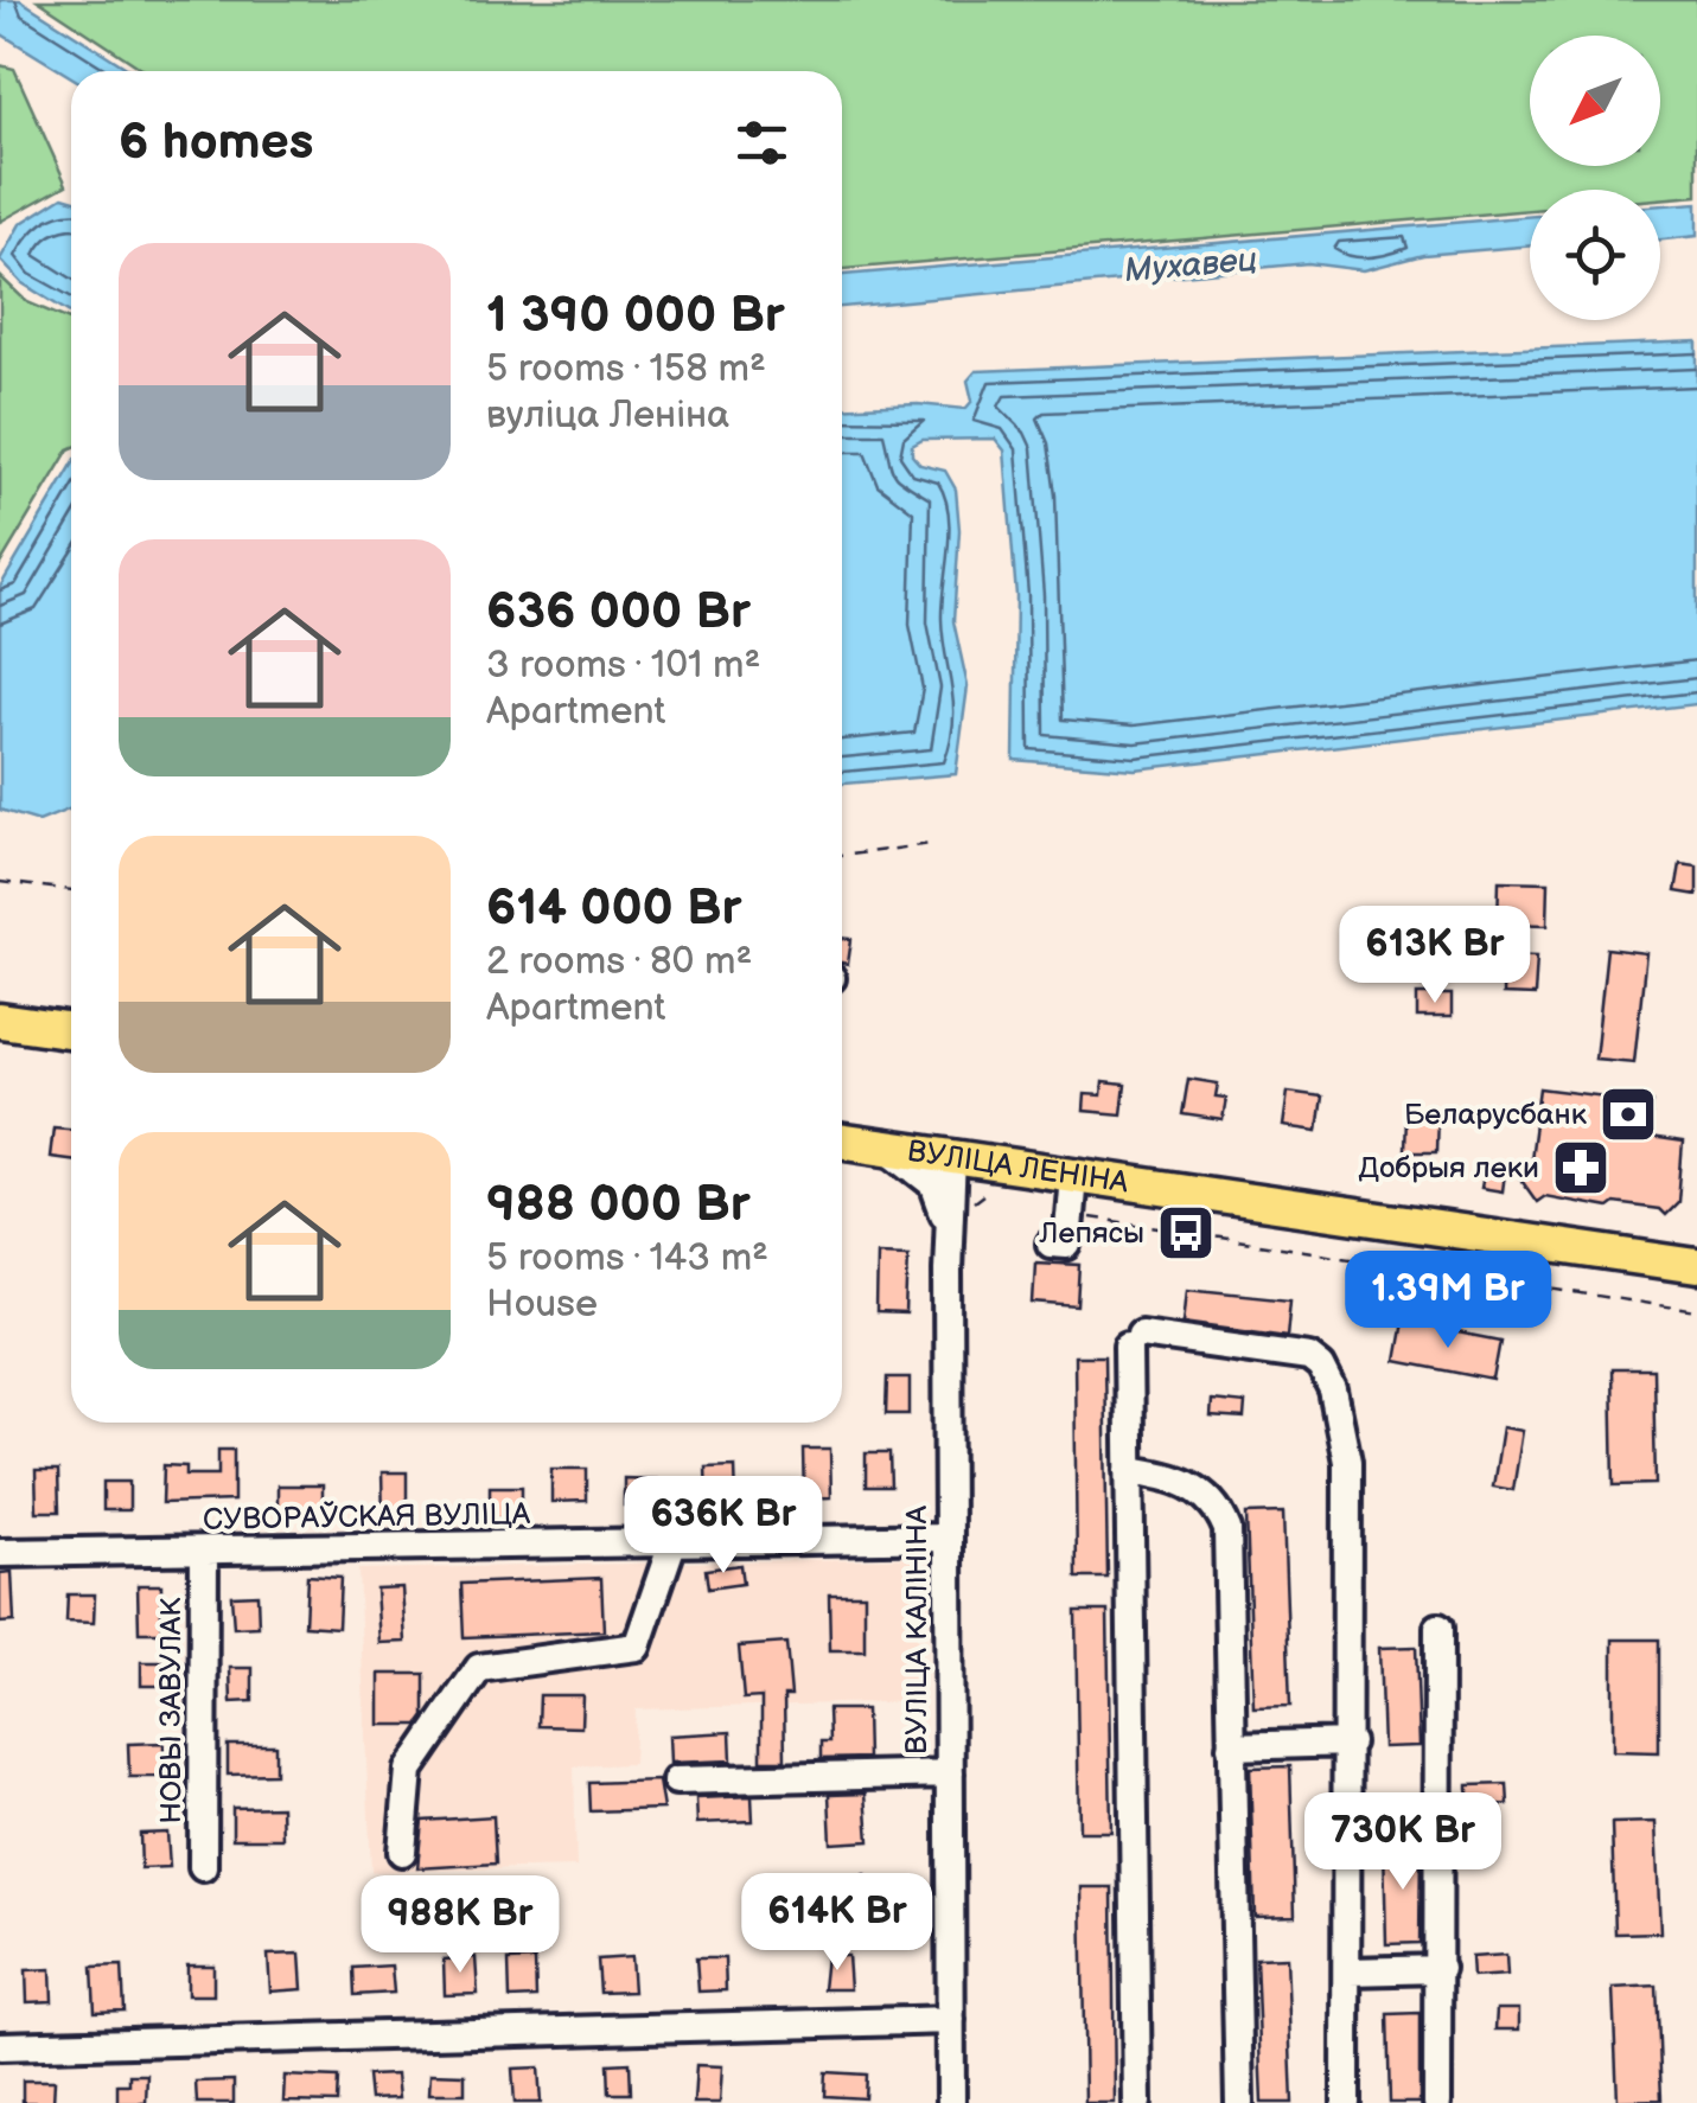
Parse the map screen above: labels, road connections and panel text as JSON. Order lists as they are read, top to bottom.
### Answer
{
  "streets": {
    "main road": ["ВУЛІЦА ЛЕНІНА"],
    "street": ["СУВОРАЎСКАЯ ВУЛІЦА", "ВУЛІЦА КАЛІНІНА", "НОВЫ ЗАВУЛАК"]
  },
  "crossings": [
    ["ВУЛІЦА ЛЕНІНА", "ВУЛІЦА КАЛІНІНА"],
    ["СУВОРАЎСКАЯ ВУЛІЦА", "ВУЛІЦА КАЛІНІНА"],
    ["СУВОРАЎСКАЯ ВУЛІЦА", "НОВЫ ЗАВУЛАК"]
  ],
  "water": ["Мухавец"],
  "places": {
    "bank": ["Беларусбанк"],
    "pharmacy": ["Добрыя леки"],
    "bus stop": ["Лепясы"]
  },
  "north": "bottom left",
  "page": {
    "heading": "6 homes",
    "list": [
      {
        "name": "1 390 000 Br",
        "note": "5 rooms · 158 m² · вуліца Леніна"
      },
      {
        "name": "636 000 Br",
        "note": "3 rooms · 101 m² · Apartment"
      },
      {
        "name": "614 000 Br",
        "note": "2 rooms · 80 m² · Apartment"
      },
      {
        "name": "988 000 Br",
        "note": "5 rooms · 143 m² · House"
      }
    ],
    "price": [
      "613K Br",
      "1.39M Br",
      "636K Br",
      "730K Br",
      "614K Br",
      "988K Br"
    ]
  }
}
